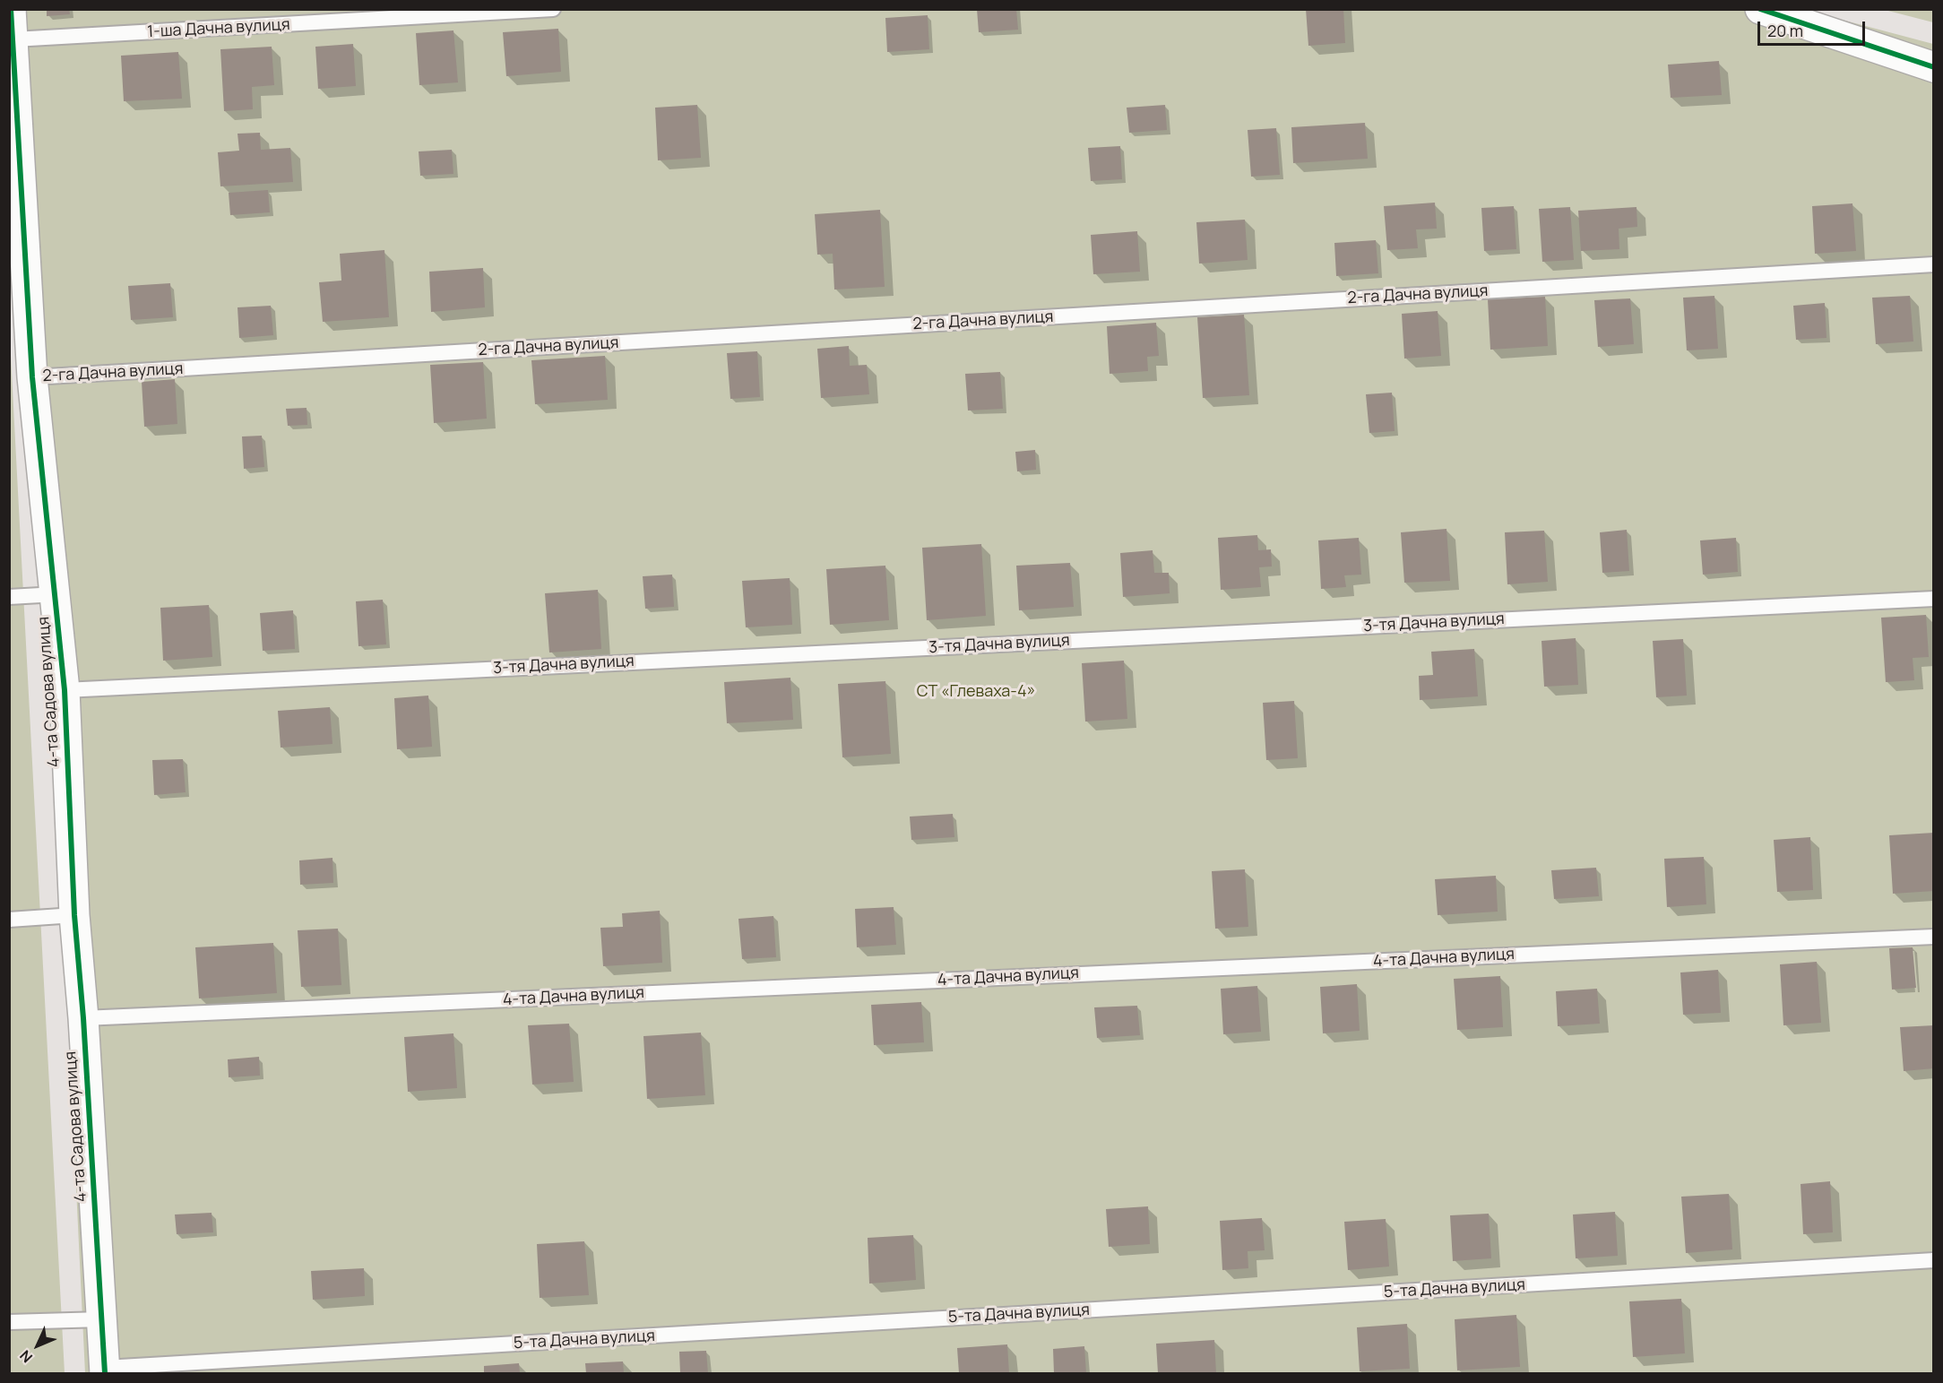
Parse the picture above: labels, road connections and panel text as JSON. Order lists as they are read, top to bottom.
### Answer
{
  "streets": {
    "street": ["4-та Садова вулиця"],
    "lane": [
      "1-ша Дачна вулиця",
      "2-га Дачна вулиця",
      "3-тя Дачна вулиця",
      "4-та Дачна вулиця",
      "5-та Дачна вулиця"
    ]
  },
  "crossings": [
    ["1-ша Дачна вулиця", "4-та Садова вулиця"],
    ["2-га Дачна вулиця", "4-та Садова вулиця"],
    ["3-тя Дачна вулиця", "4-та Садова вулиця"],
    ["4-та Садова вулиця", "4-та Дачна вулиця"],
    ["4-та Садова вулиця", "5-та Дачна вулиця"]
  ],
  "parks": ["СТ «Глеваха-4»"],
  "scale_bar": "20 m",
  "north": "bottom left"
}
